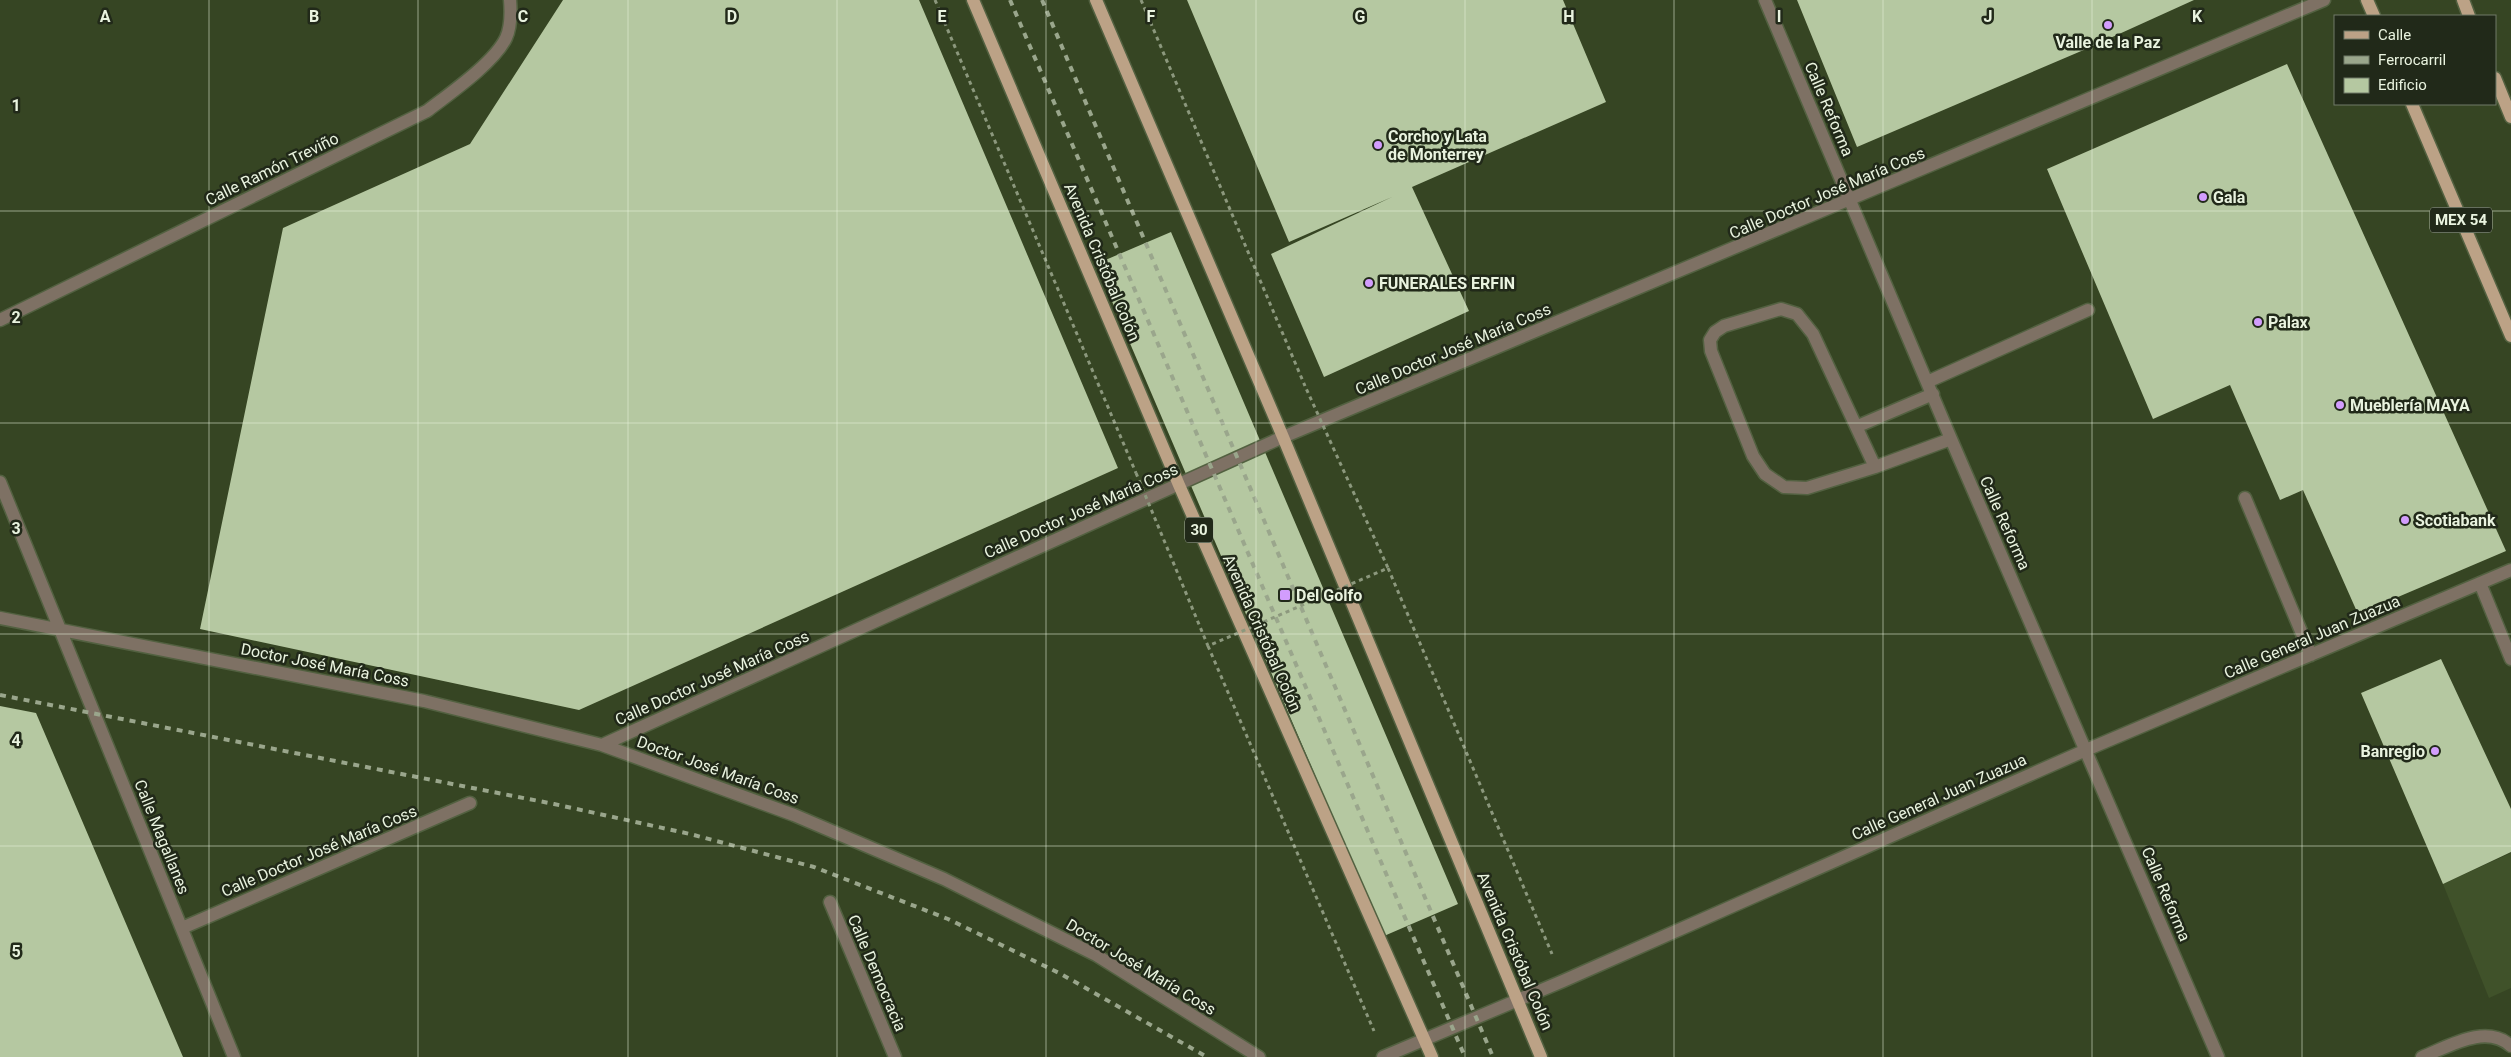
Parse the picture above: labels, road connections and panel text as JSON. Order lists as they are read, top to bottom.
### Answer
{
  "streets": {
    "main road": ["MEX 54", "Avenida Cristóbal Colón", "30"],
    "street": [
      "Calle Reforma",
      "Calle Ramón Treviño",
      "Calle Doctor José María Coss",
      "Calle General Juan Zuazua",
      "Doctor José María Coss",
      "Calle Magallanes",
      "Calle Democracia"
    ]
  },
  "crossings": [
    ["Calle Reforma", "Calle Doctor José María Coss"],
    ["Calle Reforma", "Calle General Juan Zuazua"],
    ["Calle Doctor José María Coss", "Avenida Cristóbal Colón"],
    ["Calle Doctor José María Coss", "Doctor José María Coss"],
    ["Calle Doctor José María Coss", "Calle Magallanes"],
    ["Avenida Cristóbal Colón", "Calle General Juan Zuazua"],
    ["Doctor José María Coss", "Calle Magallanes"]
  ],
  "places": {
    "other": [
      "Valle de la Paz",
      "Corcho y Lata de Monterrey",
      "Gala",
      "FUNERALES ERFIN",
      "Palax",
      "Mueblería MAYA",
      "Scotiabank",
      "Banregio"
    ],
    "transit": ["Del Golfo"]
  },
  "legend": ["Calle", "Ferrocarril", "Edificio"],
  "grid": {
    "columns": [
      "A",
      "B",
      "C",
      "D",
      "E",
      "F",
      "G",
      "H",
      "I",
      "J",
      "K"
    ],
    "rows": [
      "1",
      "2",
      "3",
      "4",
      "5"
    ]
  }
}
